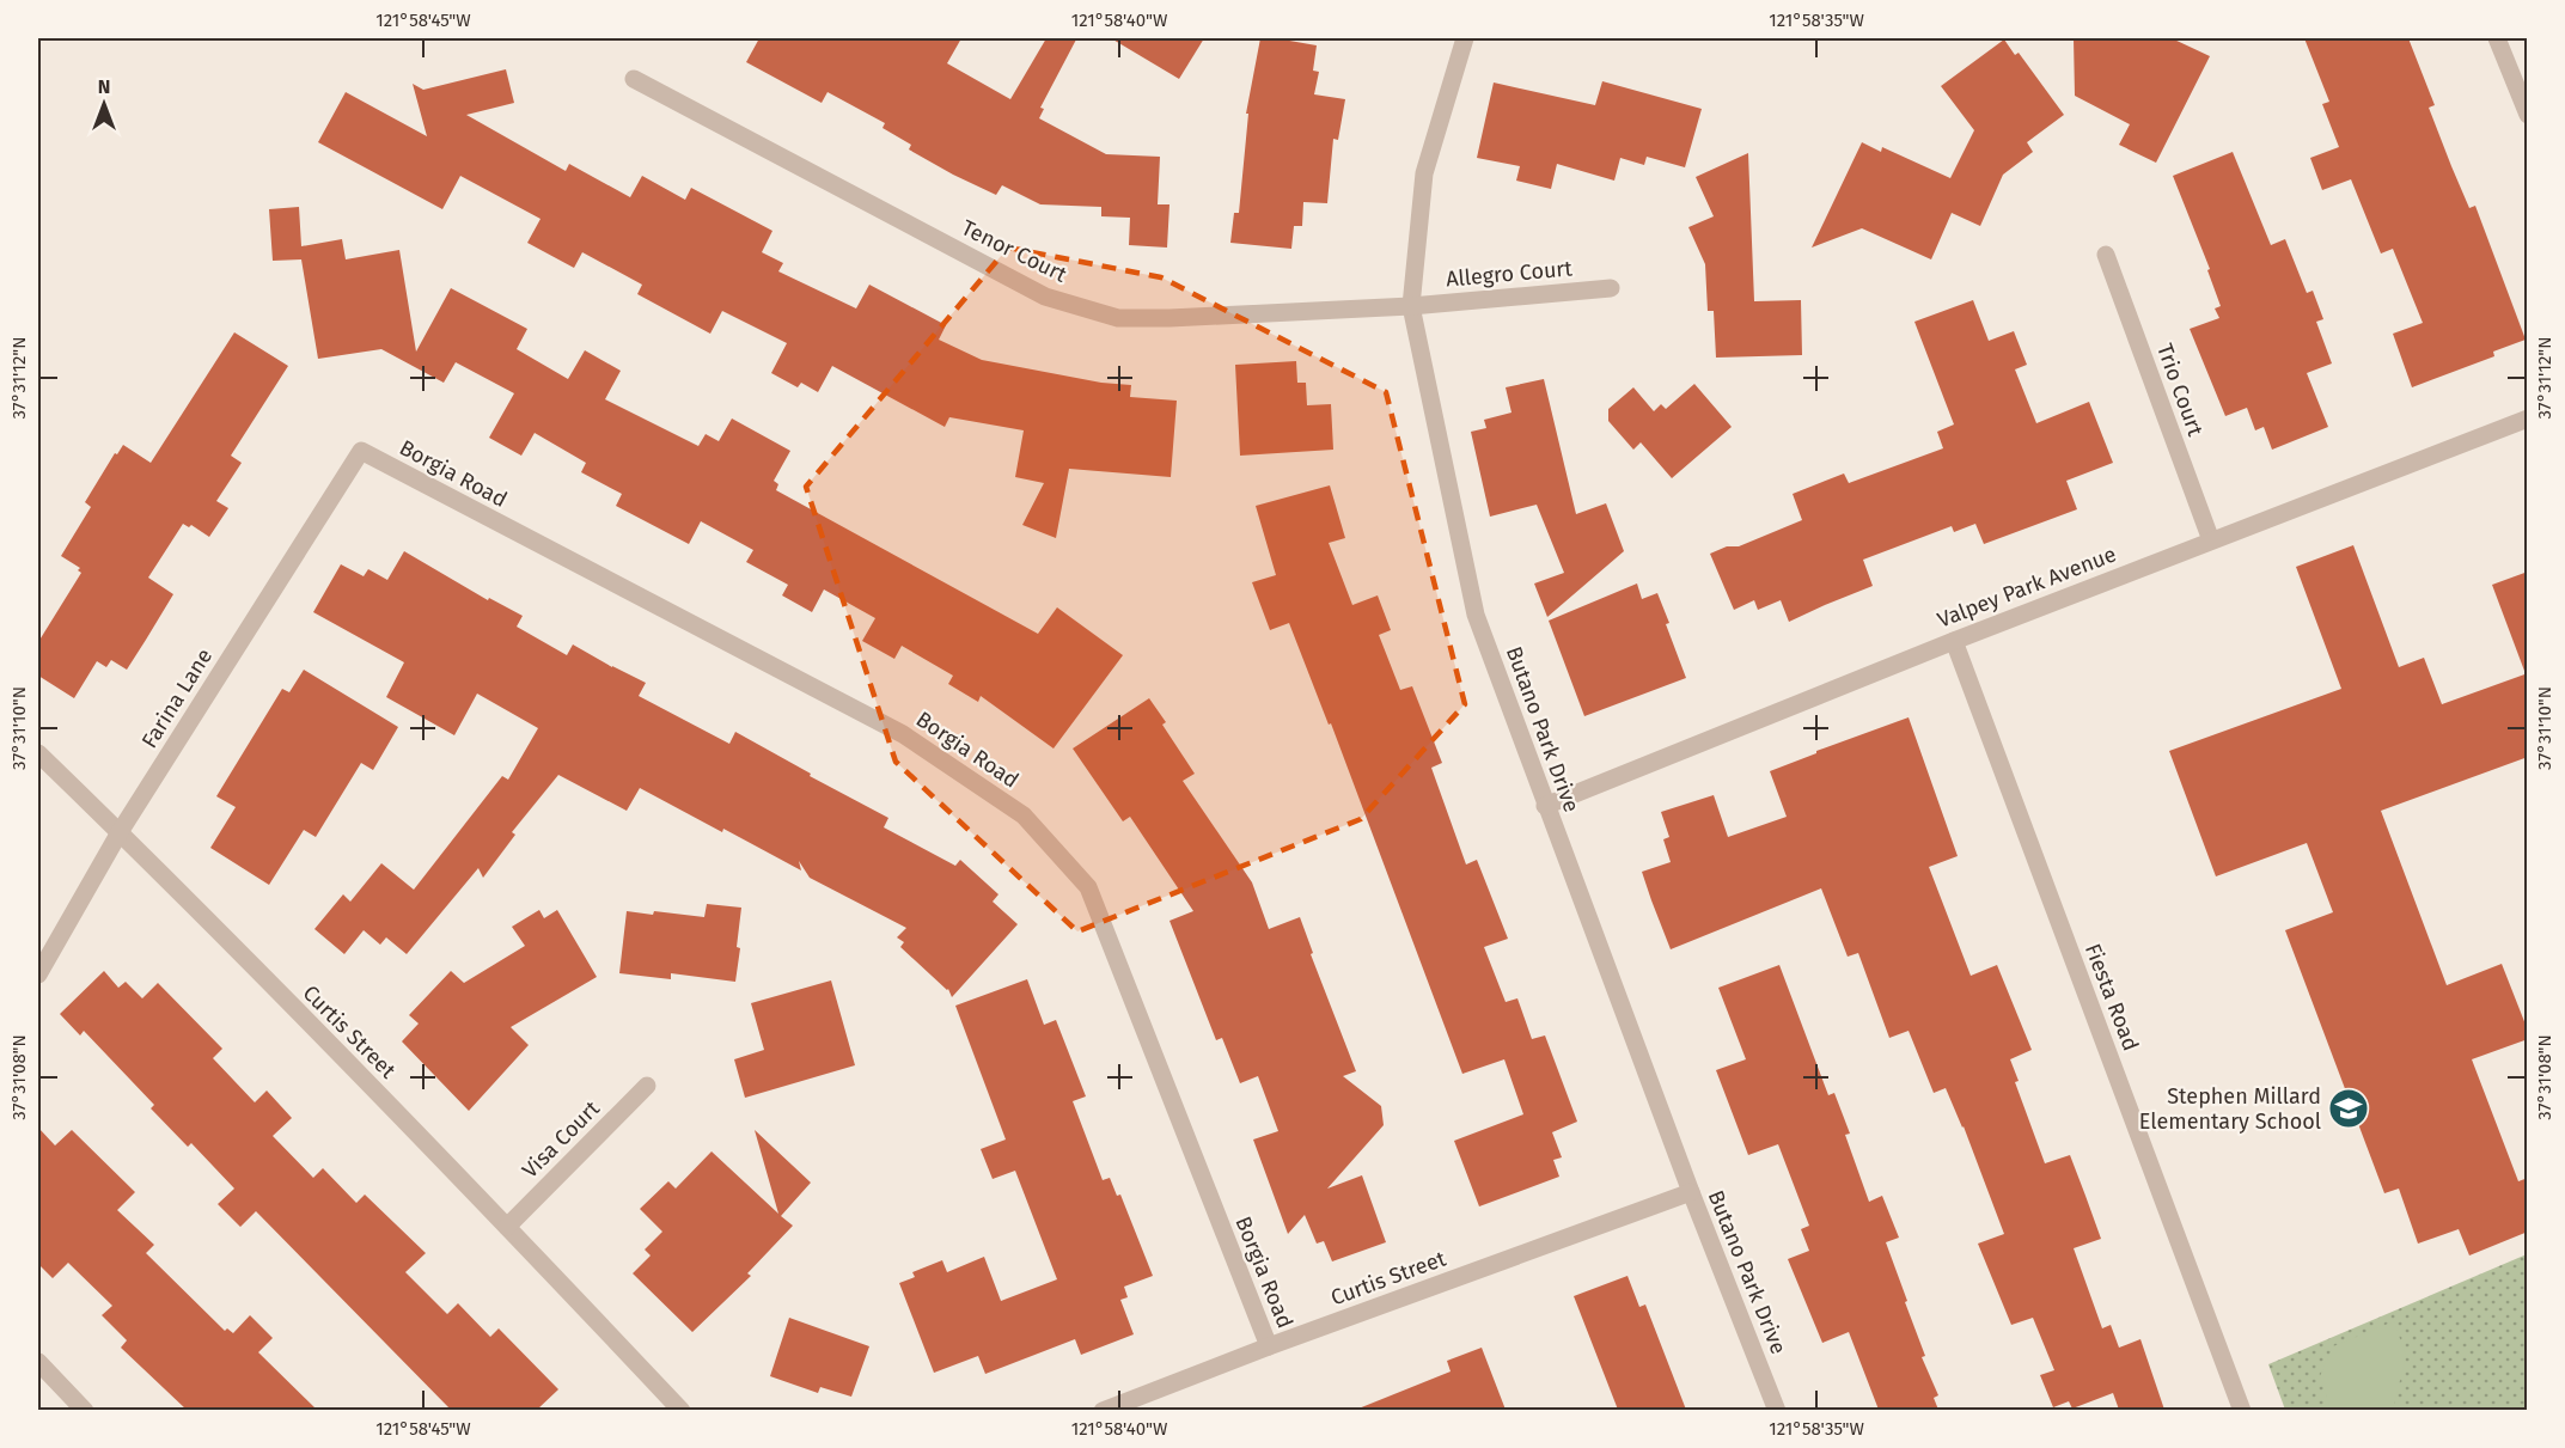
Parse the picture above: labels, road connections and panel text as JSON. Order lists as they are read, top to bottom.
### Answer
{
  "streets": {
    "street": [
      "Tenor Court",
      "Allegro Court",
      "Trio Court",
      "Borgia Road",
      "Valpey Park Avenue",
      "Farina Lane",
      "Butano Park Drive",
      "Fiesta Road",
      "Curtis Street",
      "Visa Court"
    ]
  },
  "crossings": [
    ["Tenor Court", "Allegro Court"],
    ["Tenor Court", "Butano Park Drive"],
    ["Allegro Court", "Butano Park Drive"],
    ["Trio Court", "Valpey Park Avenue"],
    ["Borgia Road", "Farina Lane"],
    ["Borgia Road", "Curtis Street"],
    ["Valpey Park Avenue", "Butano Park Drive"],
    ["Valpey Park Avenue", "Fiesta Road"],
    ["Farina Lane", "Curtis Street"],
    ["Butano Park Drive", "Curtis Street"],
    ["Curtis Street", "Visa Court"]
  ],
  "places": {
    "school or university": ["Stephen Millard Elementary School"]
  },
  "north": "top",
  "coordinates": [
    "121°58'45\"W",
    "121°58'40\"W",
    "121°58'35\"W",
    "37°31'12\"N",
    "37°31'10\"N",
    "37°31'08\"N"
  ]
}
